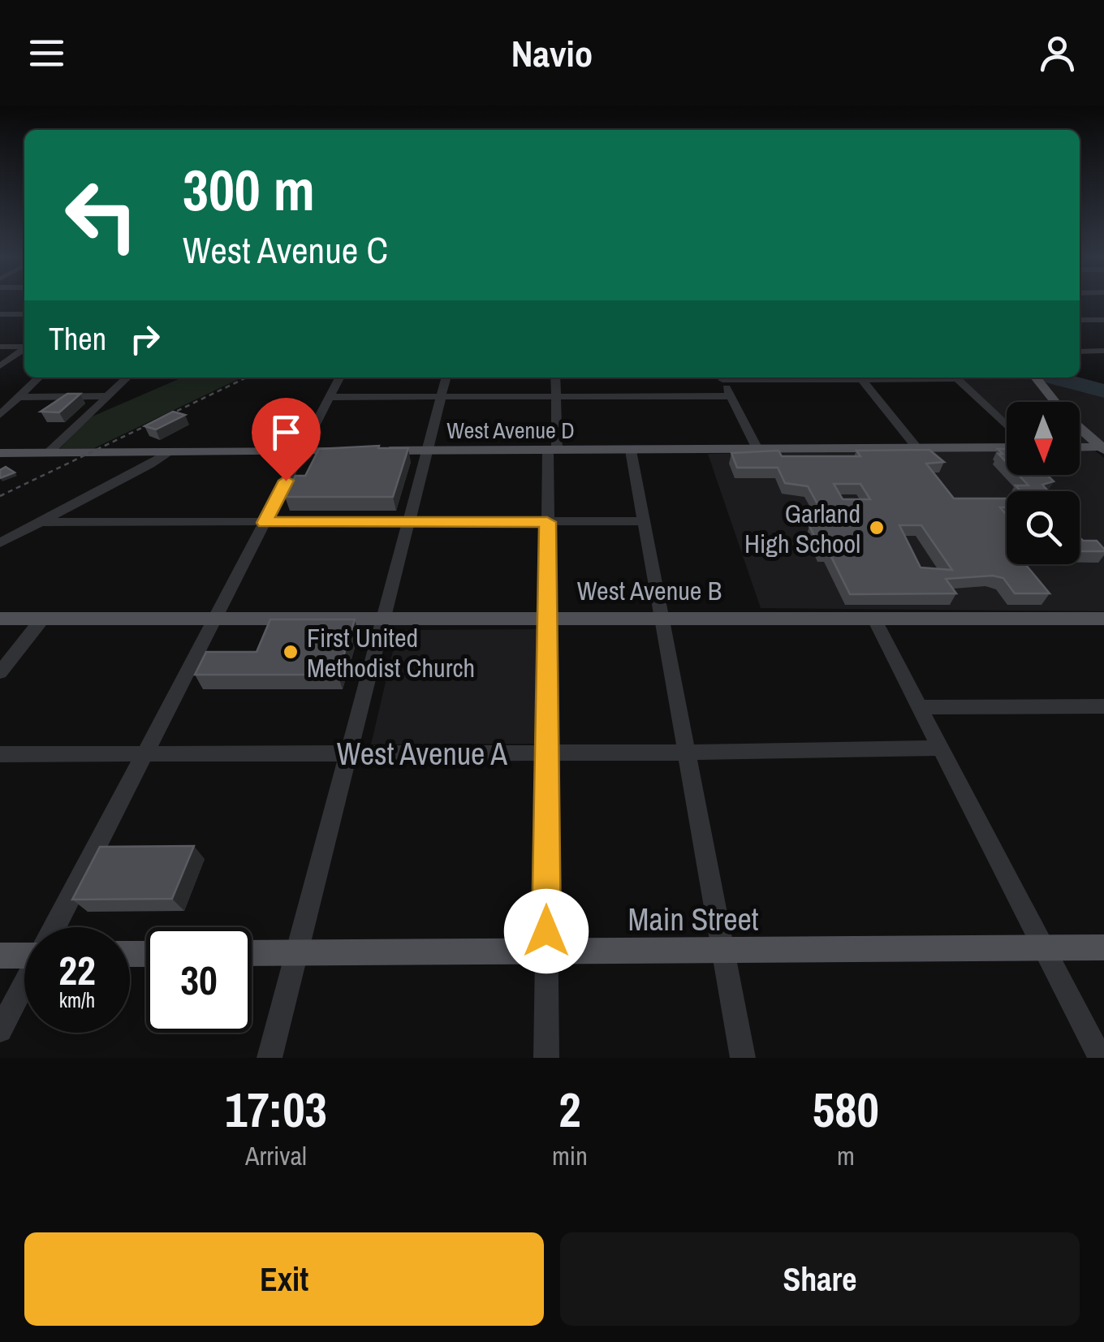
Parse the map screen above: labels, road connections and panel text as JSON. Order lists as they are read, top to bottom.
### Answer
{
  "streets": {
    "main road": ["West Avenue D", "West Avenue B", "Main Street"],
    "street": ["West Avenue A"]
  },
  "places": ["Garland High School", "First United Methodist Church"],
  "north": "bottom",
  "page": {
    "header": "Navio",
    "turn": ["300 m", "West Avenue C"],
    "then": "Then",
    "speed": "22 km/h",
    "limit": "30",
    "eta": [
      "17:03",
      "Arrival",
      "2",
      "min",
      "580",
      "m"
    ],
    "buttons": ["Exit", "Share"]
  }
}
